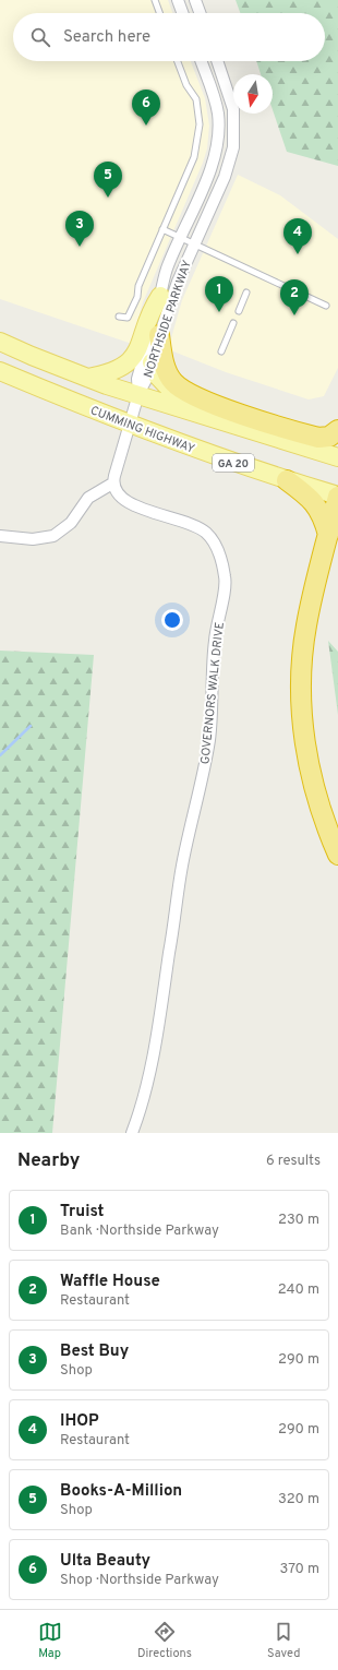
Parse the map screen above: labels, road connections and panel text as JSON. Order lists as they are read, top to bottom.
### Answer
{
  "streets": {
    "main road": ["CUMMING HIGHWAY", "GA 20"],
    "street": ["NORTHSIDE PARKWAY", "GOVERNORS WALK DRIVE"]
  },
  "north": "bottom",
  "page": {
    "search": "Search here",
    "pins": [
      "6",
      "5",
      "3",
      "4",
      "1",
      "2"
    ],
    "heading": ["Nearby", "6 results"],
    "list": [
      {
        "mark": "1",
        "name": "Truist",
        "note": "Bank · Northside Parkway",
        "value": "230 m"
      },
      {
        "mark": "2",
        "name": "Waffle House",
        "note": "Restaurant",
        "value": "240 m"
      },
      {
        "mark": "3",
        "name": "Best Buy",
        "note": "Shop",
        "value": "290 m"
      },
      {
        "mark": "4",
        "name": "IHOP",
        "note": "Restaurant",
        "value": "290 m"
      },
      {
        "mark": "5",
        "name": "Books-A-Million",
        "note": "Shop",
        "value": "320 m"
      },
      {
        "mark": "6",
        "name": "Ulta Beauty",
        "note": "Shop · Northside Parkway",
        "value": "370 m"
      }
    ],
    "nav": ["Map", "Directions", "Saved"]
  }
}
